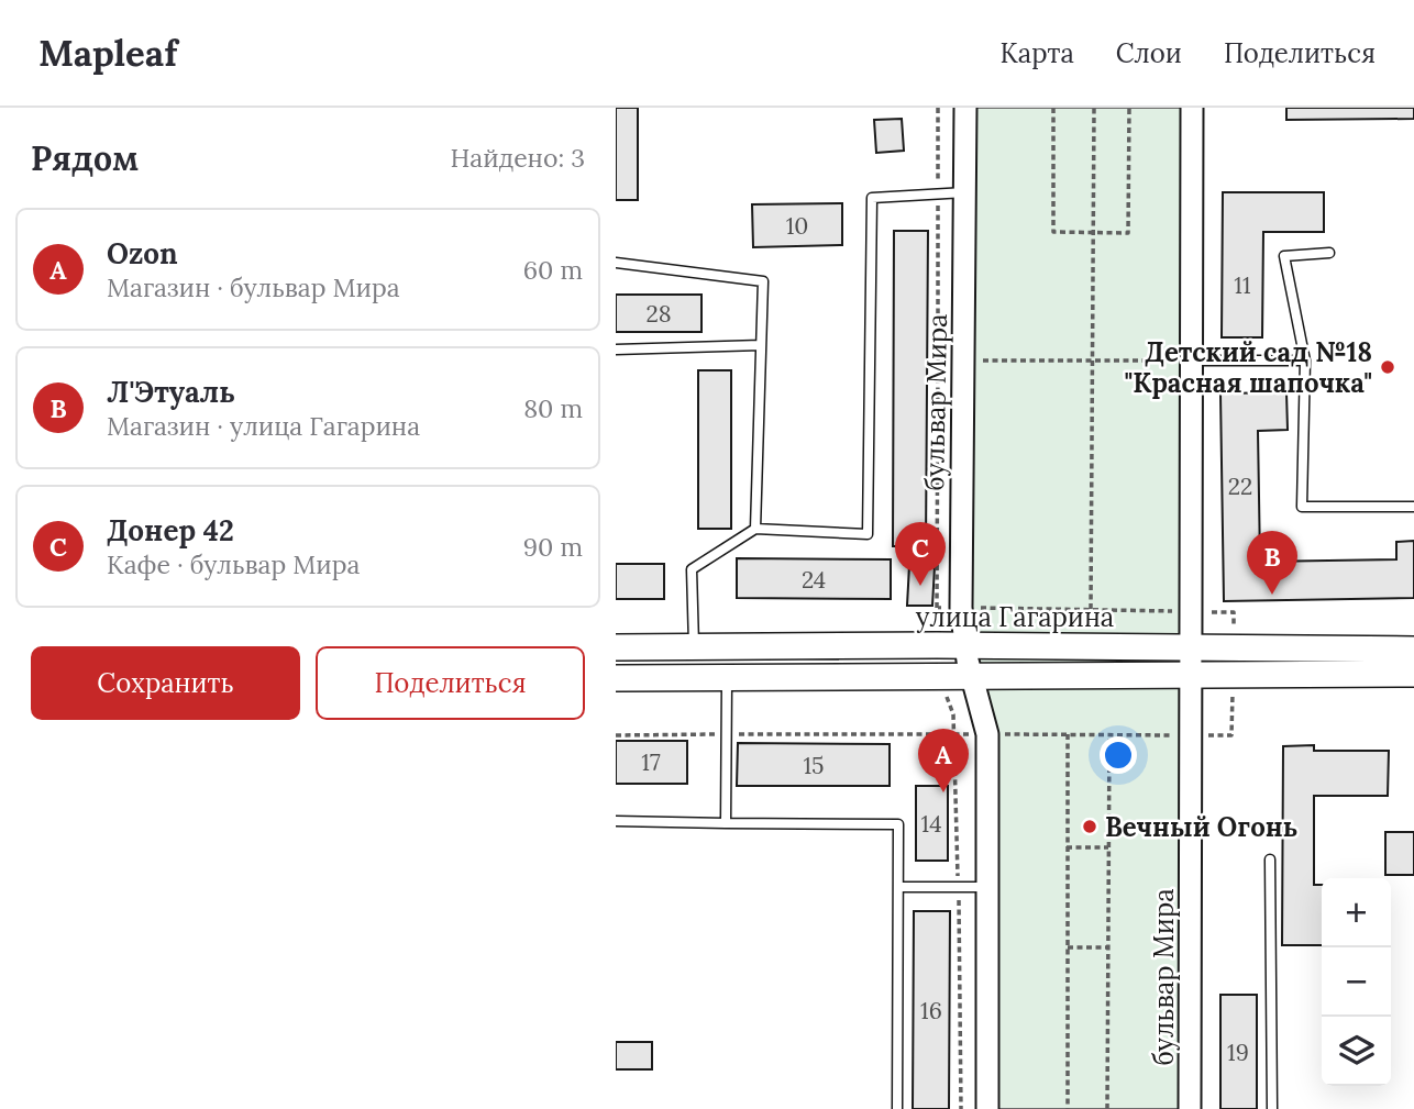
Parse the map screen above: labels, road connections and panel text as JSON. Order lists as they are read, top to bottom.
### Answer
{
  "streets": {
    "main road": ["улица Гагарина"],
    "street": ["бульвар Мира"]
  },
  "crossings": [
    ["бульвар Мира", "улица Гагарина"]
  ],
  "places": ["Детский сад №18 \"Красная шапочка\"", "Вечный Огонь"],
  "house_numbers": [
    "10",
    "11",
    "28",
    "22",
    "24",
    "17",
    "15",
    "14",
    "16",
    "19"
  ],
  "page": {
    "header": "Mapleaf",
    "nav": ["Карта", "Слои", "Поделиться"],
    "heading": ["Рядом", "Найдено: 3"],
    "list": [
      {
        "mark": "A",
        "name": "Ozon",
        "note": "Магазин · бульвар Мира",
        "value": "60 m"
      },
      {
        "mark": "B",
        "name": "Л'Этуаль",
        "note": "Магазин · улица Гагарина",
        "value": "80 m"
      },
      {
        "mark": "C",
        "name": "Донер 42",
        "note": "Кафе · бульвар Мира",
        "value": "90 m"
      }
    ],
    "pins": ["C", "B", "A"],
    "buttons": ["Сохранить", "Поделиться"],
    "map_buttons": ["+", "−"]
  }
}
